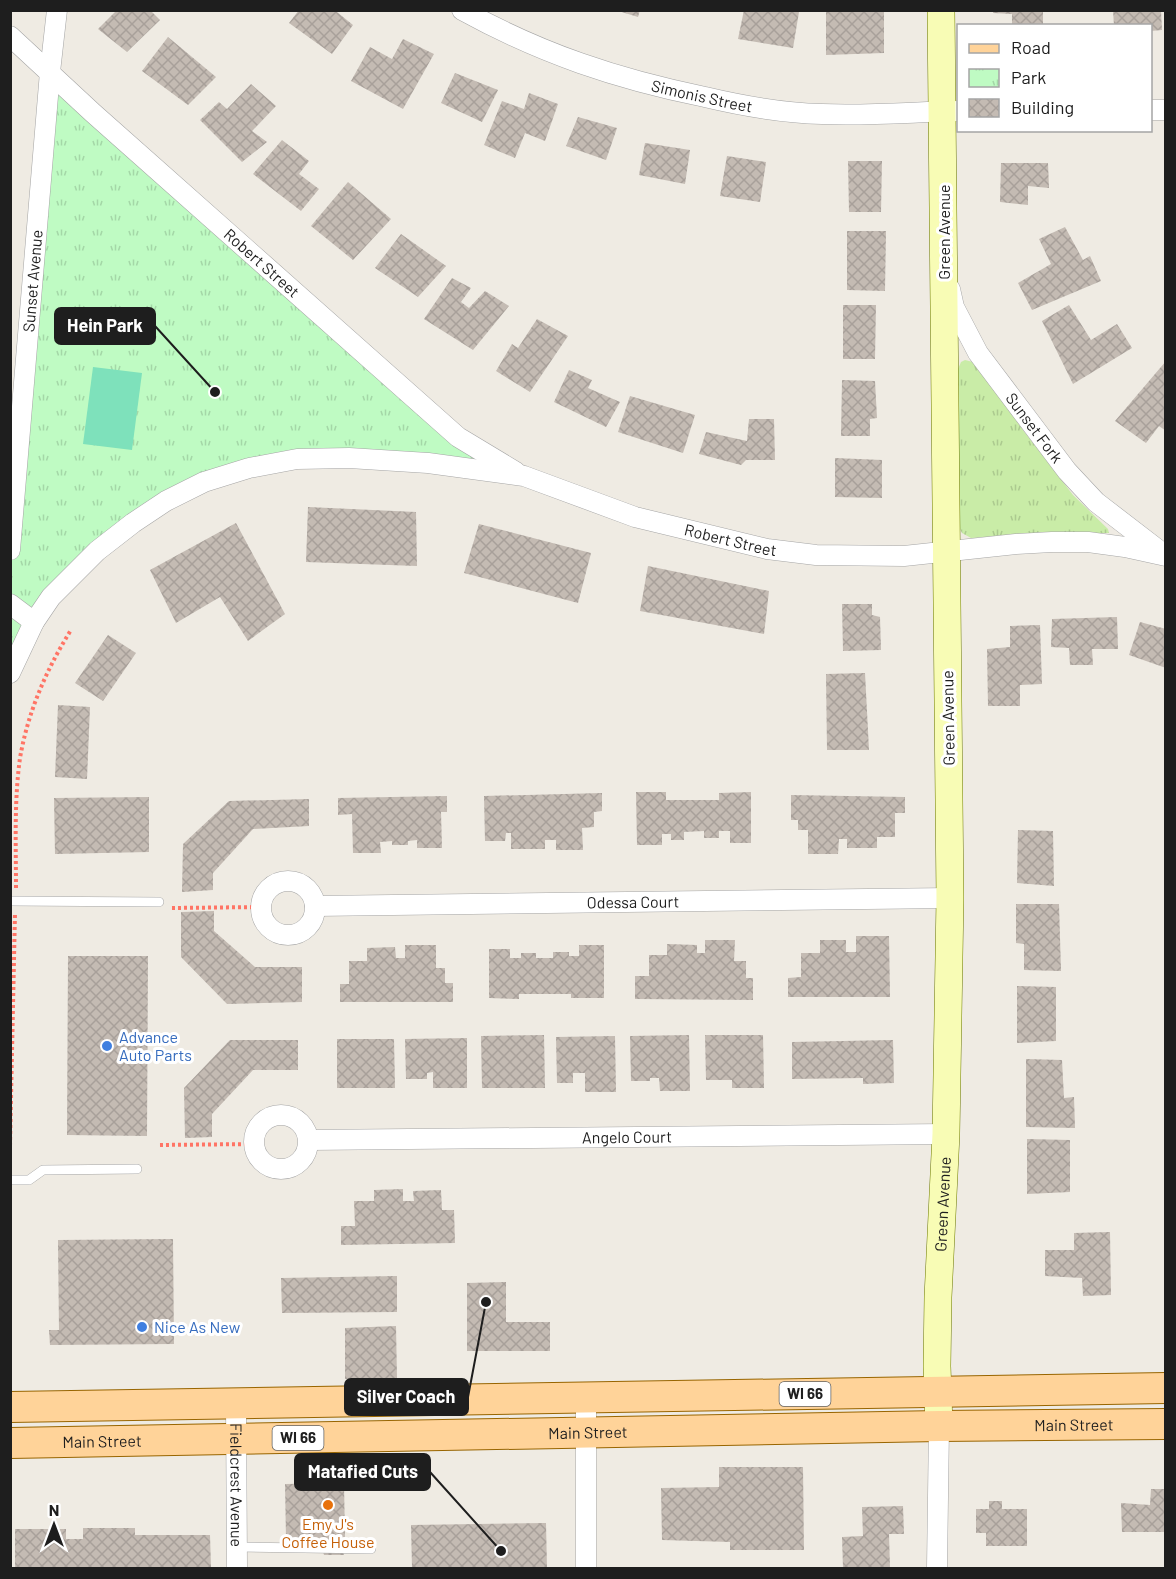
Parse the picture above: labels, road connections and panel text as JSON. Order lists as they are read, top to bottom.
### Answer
{
  "streets": {
    "main road": ["WI 66", "Main Street"],
    "street": [
      "Simonis Street",
      "Green Avenue",
      "Robert Street",
      "Sunset Avenue",
      "Sunset Fork",
      "Odessa Court",
      "Angelo Court",
      "Fieldcrest Avenue"
    ]
  },
  "crossings": [
    ["Simonis Street", "Green Avenue"],
    ["Green Avenue", "Robert Street"],
    ["Green Avenue", "Sunset Fork"],
    ["Green Avenue", "Odessa Court"],
    ["Green Avenue", "Angelo Court"],
    ["Green Avenue", "WI 66"],
    ["Green Avenue", "Main Street"],
    ["Robert Street", "Sunset Avenue"],
    ["Robert Street", "Sunset Fork"],
    ["WI 66", "Fieldcrest Avenue"],
    ["Main Street", "Fieldcrest Avenue"]
  ],
  "places": [
    "Hein Park",
    "Advance Auto Parts",
    "Silver Coach",
    "Nice As New",
    "Emy J's Coffee House",
    "Matafied Cuts"
  ],
  "legend": ["Road", "Park", "Building"],
  "north": "top"
}
